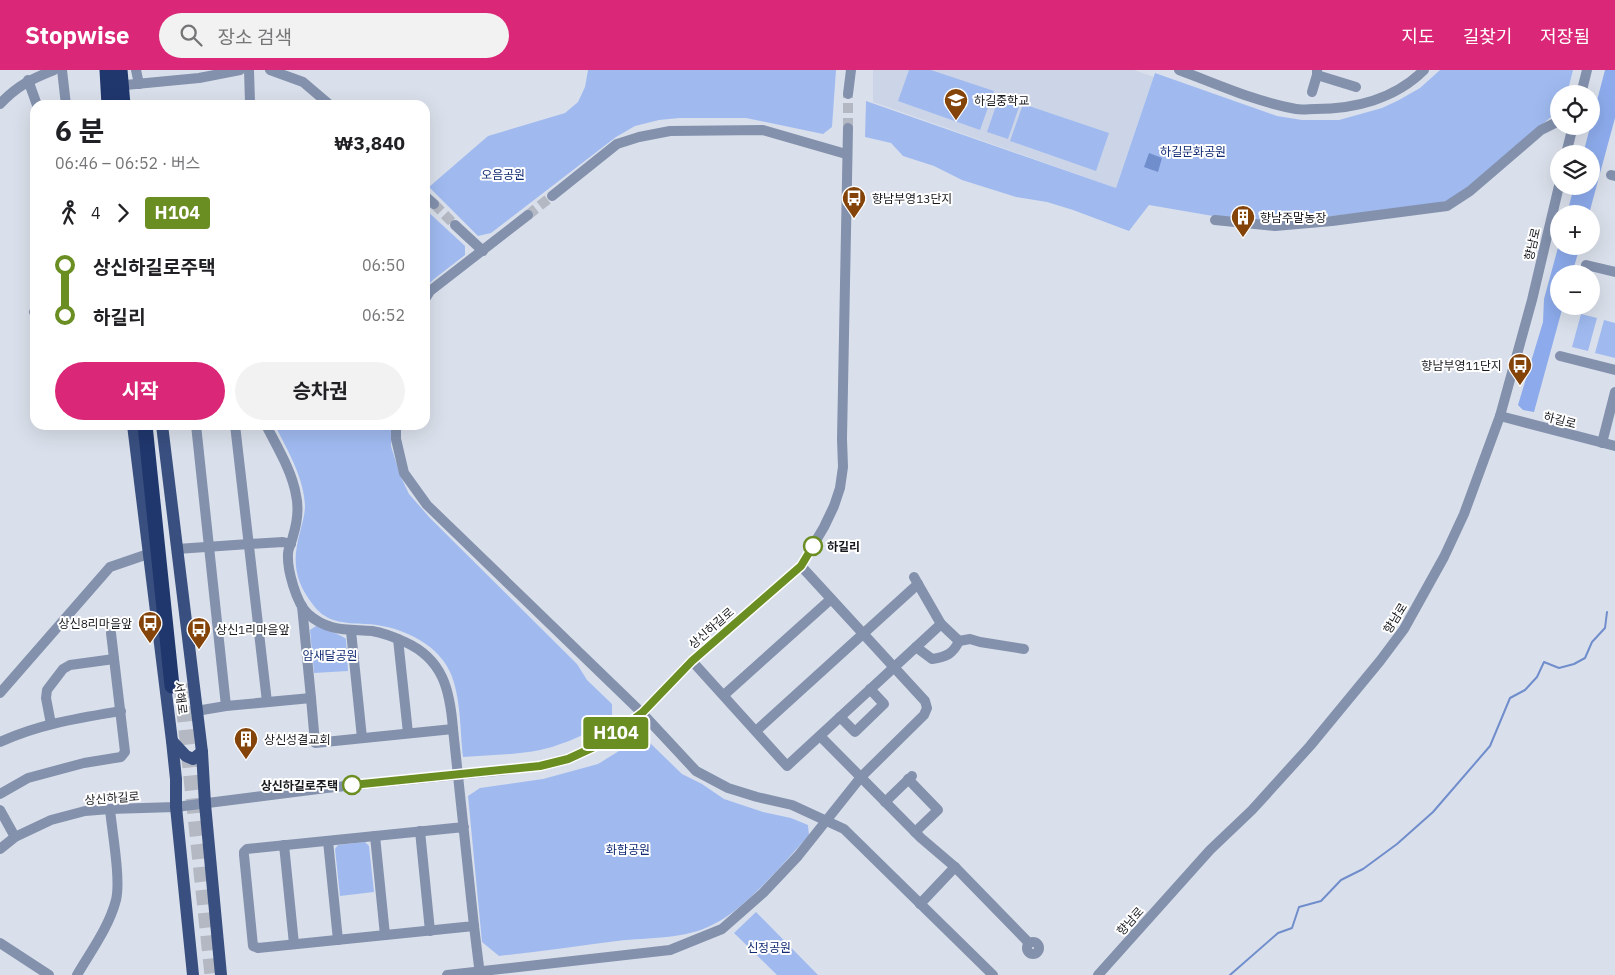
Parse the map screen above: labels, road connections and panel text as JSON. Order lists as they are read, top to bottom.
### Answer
{
  "streets": {
    "highway": ["서해로"],
    "street": ["향남로", "하길로", "상신하길로"]
  },
  "crossings": [
    ["향남로", "하길로"],
    ["상신하길로", "서해로"]
  ],
  "parks": [
    "하길문화공원",
    "오음공원",
    "암새달공원",
    "화합공원",
    "신정공원"
  ],
  "places": {
    "school or university": ["하길중학교"],
    "bus stop": [
      "향남부영13단지",
      "향남부영11단지",
      "상신8리마을앞",
      "상신1리마을앞"
    ],
    "building": ["향남주말농장", "상신성결교회"],
    "other": ["하길리", "상신하길로주택"]
  },
  "lines": ["bus line H104"],
  "page": {
    "header": "Stopwise",
    "search": "장소 검색",
    "nav": ["지도", "길찾기", "저장됨"],
    "on_map": "H104",
    "map_buttons": ["+", "−"],
    "heading": ["6 분", "06:46 – 06:52 · 버스", "₩3,840"],
    "legs": ["4", "H104"],
    "list": [
      {
        "name": "상신하길로주택",
        "value": "06:50"
      },
      {
        "name": "하길리",
        "value": "06:52"
      }
    ],
    "buttons": ["시작", "승차권"]
  }
}
